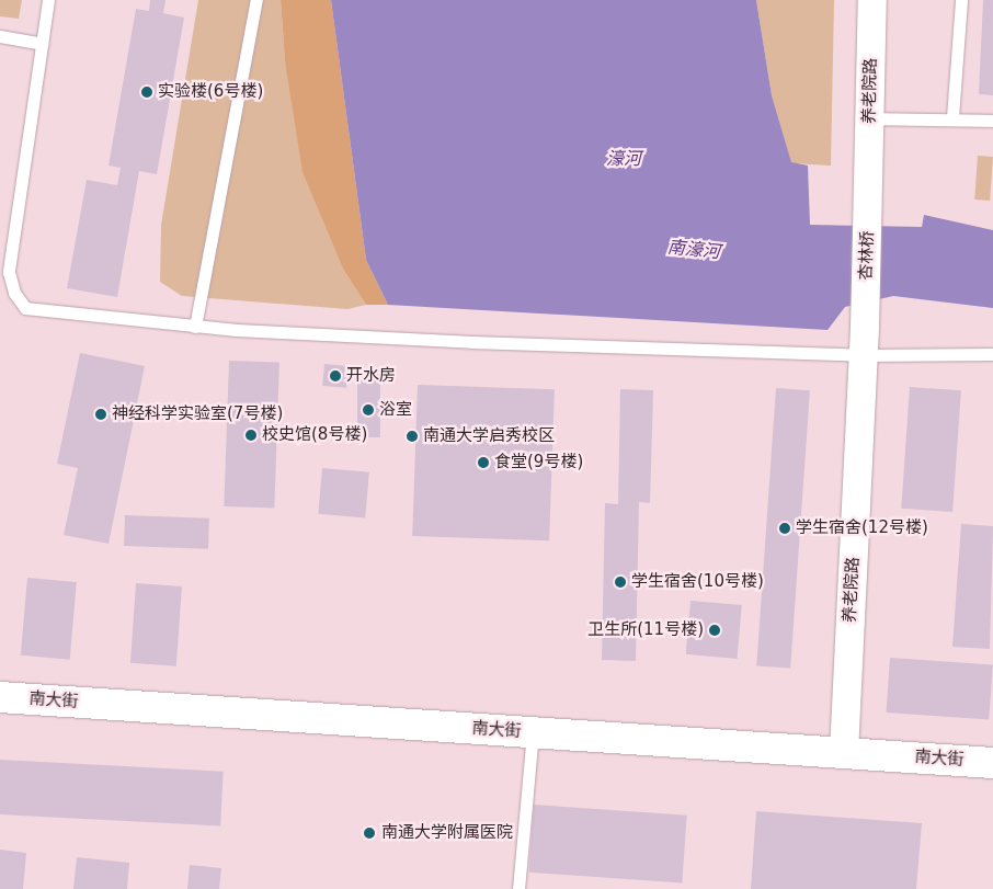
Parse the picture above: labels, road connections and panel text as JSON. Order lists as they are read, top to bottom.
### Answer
{
  "streets": {
    "main road": ["南大街"],
    "street": ["养老院路", "杏林桥"]
  },
  "crossings": [
    ["养老院路", "杏林桥"],
    ["养老院路", "南大街"]
  ],
  "water": ["濠河", "南濠河"],
  "places": [
    "实验楼(6号楼)",
    "开水房",
    "浴室",
    "神经科学实验室(7号楼)",
    "校史馆(8号楼)",
    "南通大学启秀校区",
    "食堂(9号楼)",
    "学生宿舍(12号楼)",
    "学生宿舍(10号楼)",
    "卫生所(11号楼)",
    "南通大学附属医院"
  ]
}
